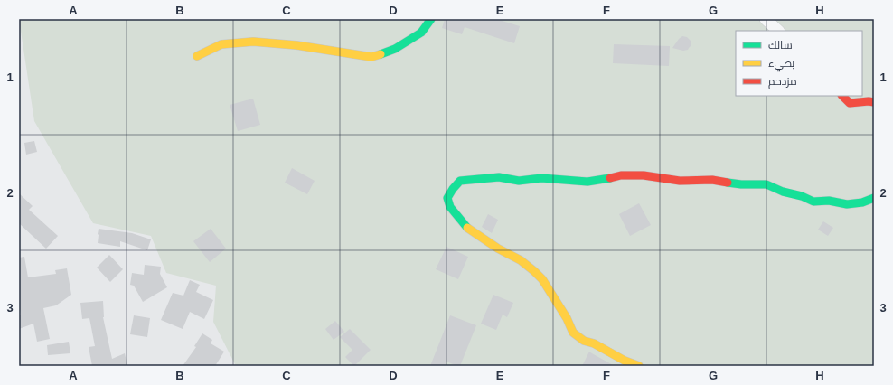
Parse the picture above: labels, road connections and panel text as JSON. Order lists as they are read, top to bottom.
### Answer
{
  "legend": ["سالك", "بطيء", "مزدحم"],
  "grid": {
    "columns": [
      "A",
      "B",
      "C",
      "D",
      "E",
      "F",
      "G",
      "H"
    ],
    "rows": ["1", "2", "3"]
  }
}
